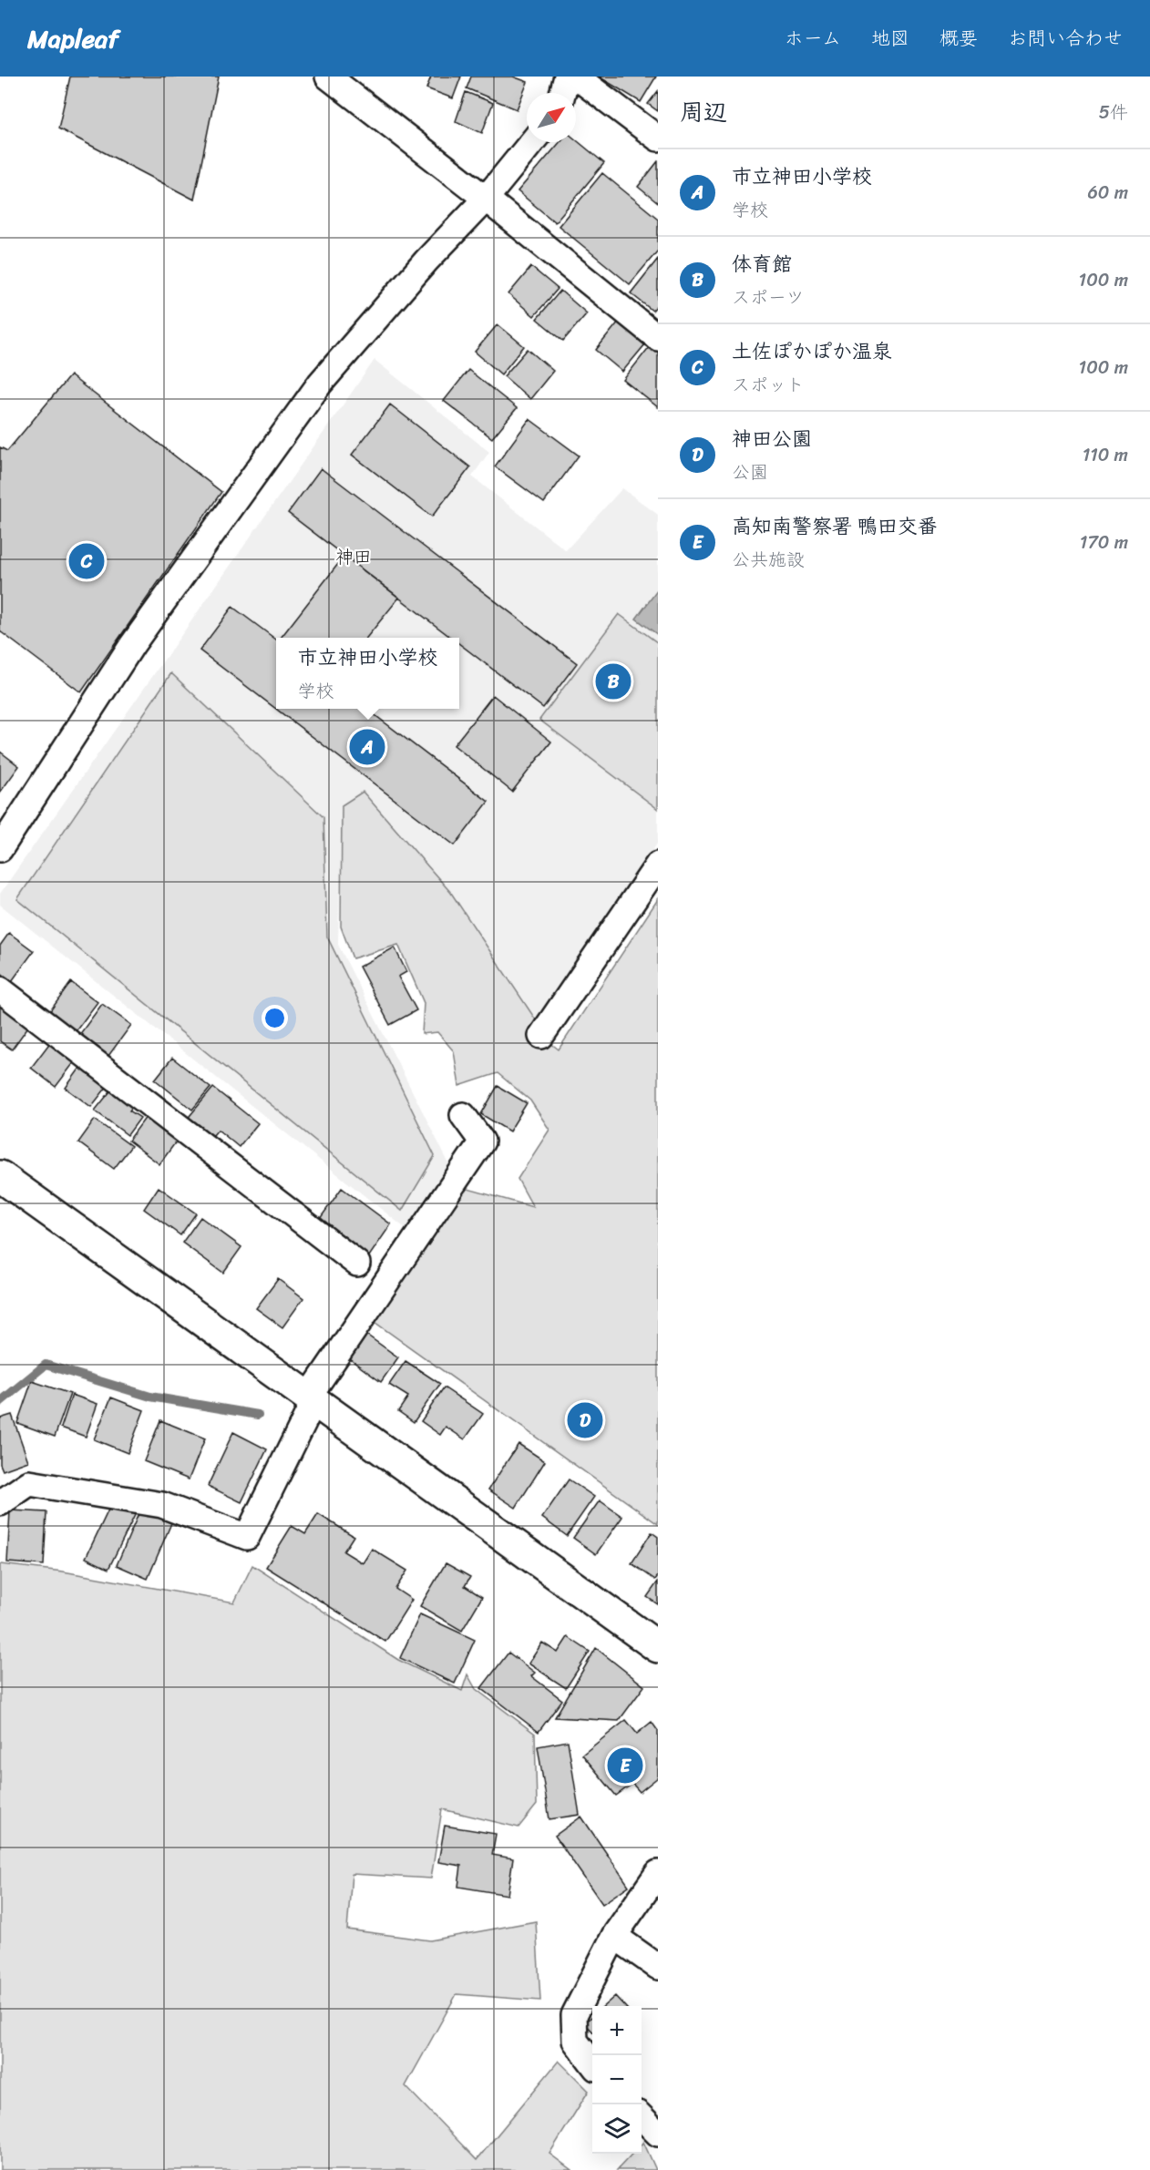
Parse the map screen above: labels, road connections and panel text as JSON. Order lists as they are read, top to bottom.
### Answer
{
  "districts": ["神田"],
  "north": "top right",
  "page": {
    "header": "Mapleaf",
    "nav": [
      "ホーム",
      "地図",
      "概要",
      "お問い合わせ"
    ],
    "heading": ["周辺", "5件"],
    "list": [
      {
        "mark": "A",
        "name": "市立神田小学校",
        "note": "学校",
        "value": "60 m"
      },
      {
        "mark": "B",
        "name": "体育館",
        "note": "スポーツ",
        "value": "100 m"
      },
      {
        "mark": "C",
        "name": "土佐ぽかぽか温泉",
        "note": "スポット",
        "value": "100 m"
      },
      {
        "mark": "D",
        "name": "神田公園",
        "note": "公園",
        "value": "110 m"
      },
      {
        "mark": "E",
        "name": "高知南警察署 鴨田交番",
        "note": "公共施設",
        "value": "170 m"
      }
    ],
    "pins": [
      "C",
      "B",
      "A",
      "D",
      "E"
    ],
    "popup": ["市立神田小学校", "学校"],
    "map_buttons": ["+", "−"]
  }
}
